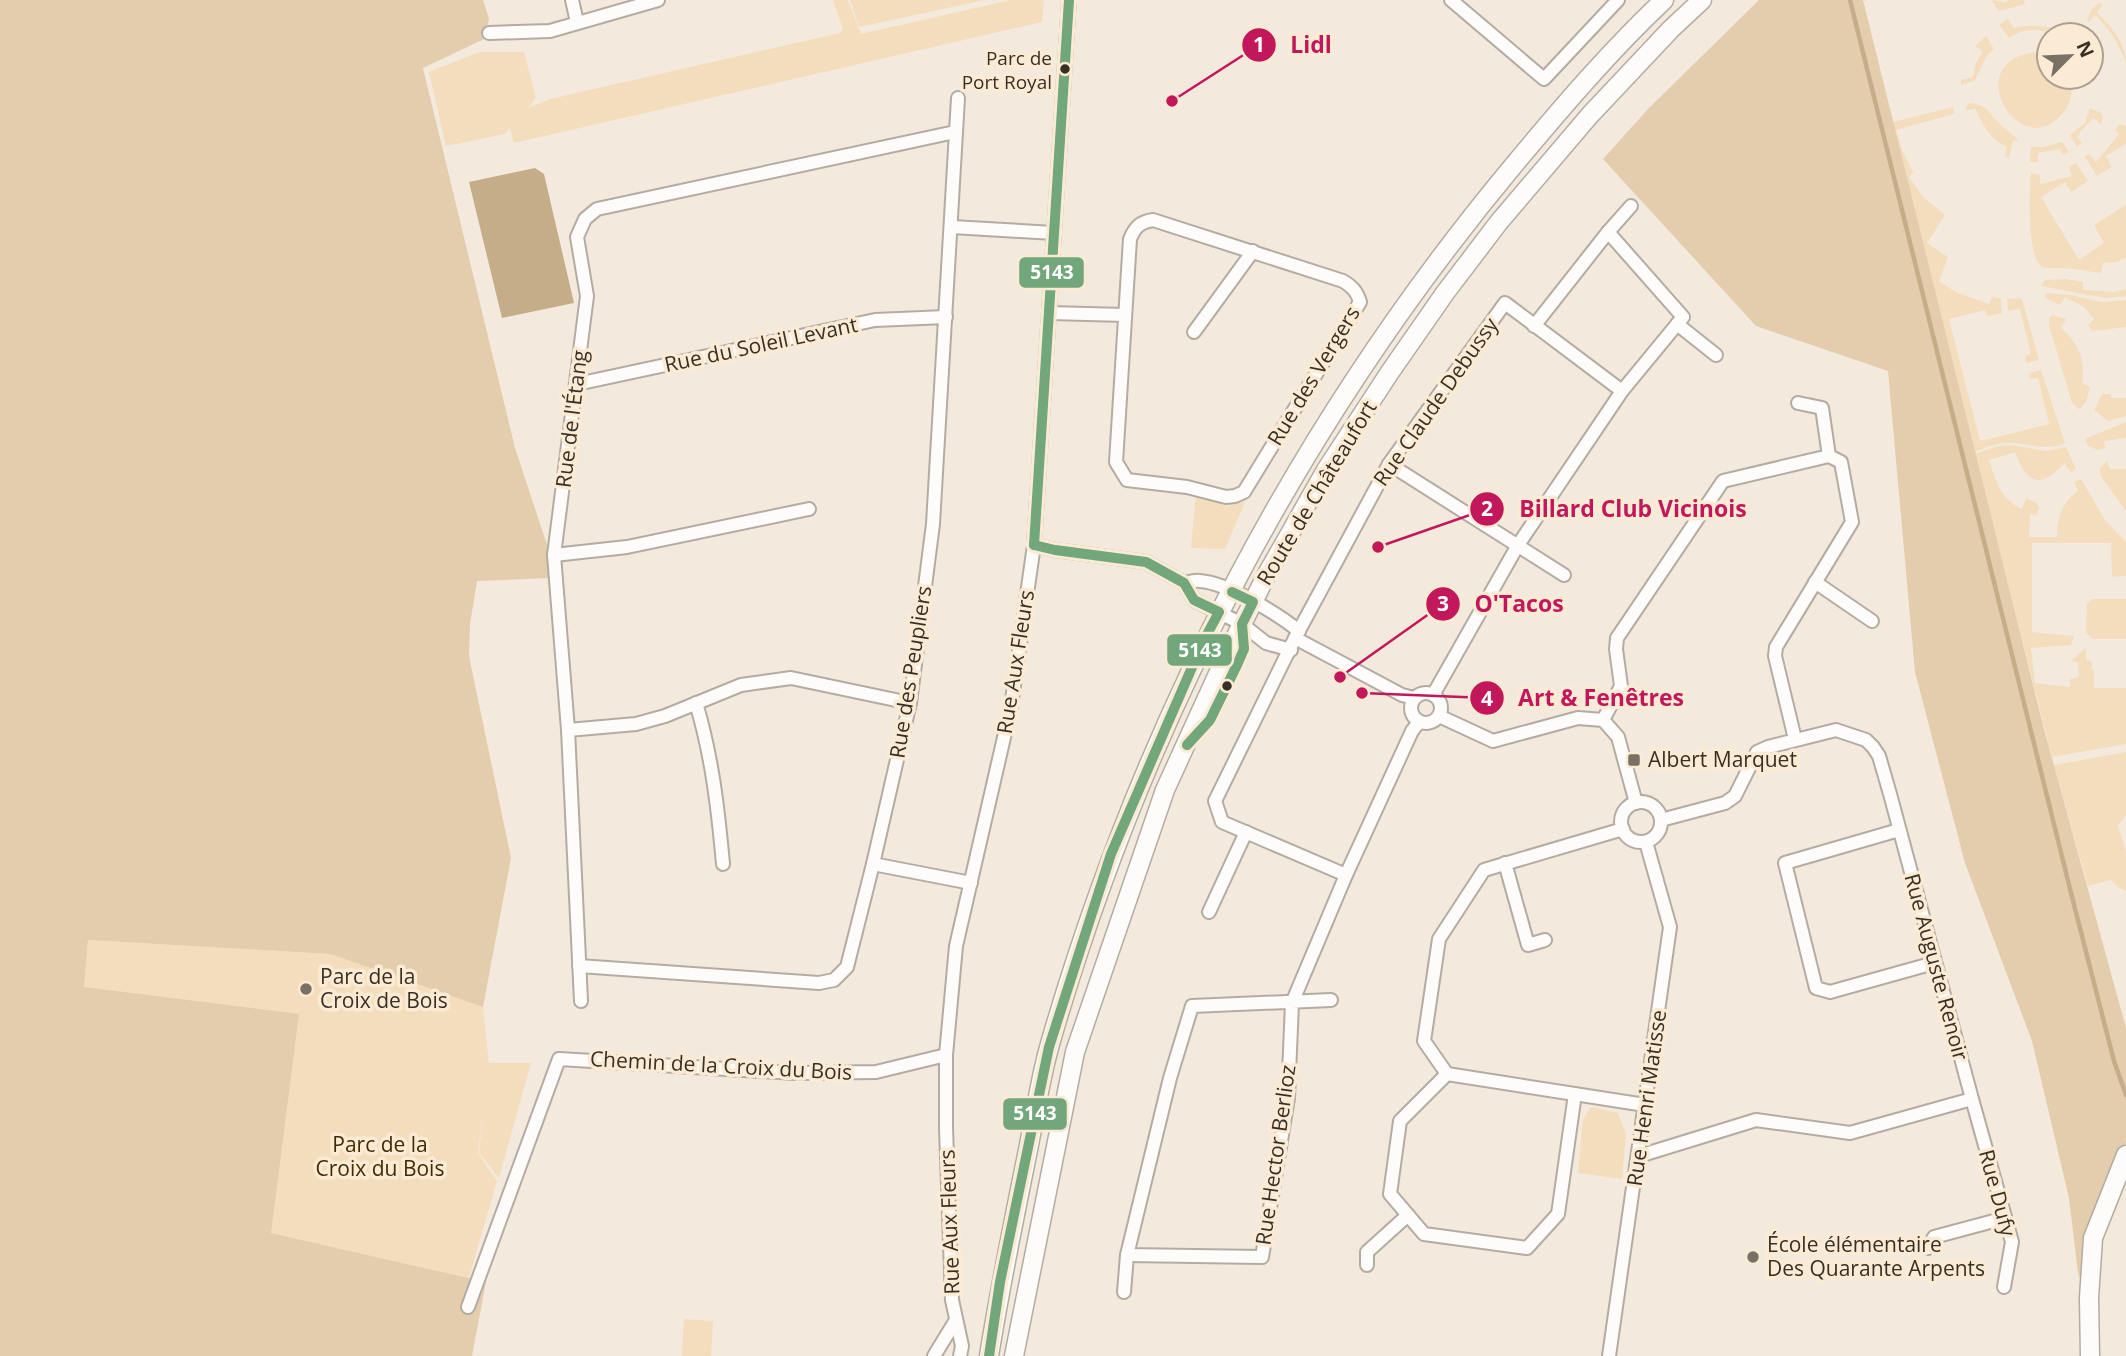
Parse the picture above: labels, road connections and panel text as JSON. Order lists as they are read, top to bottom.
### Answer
{
  "streets": {
    "main road": ["Route de Châteaufort"],
    "street": [
      "Rue du Soleil Levant",
      "Rue des Vergers",
      "Rue Claude Debussy",
      "Rue de l'Étang",
      "Rue Aux Fleurs",
      "Rue des Peupliers",
      "Rue Auguste Renoir",
      "Chemin de la Croix du Bois",
      "Rue Henri Matisse",
      "Rue Hector Berlioz",
      "Rue Dufy"
    ]
  },
  "crossings": [
    ["Rue du Soleil Levant", "Rue de l'Étang"],
    ["Rue du Soleil Levant", "Rue des Peupliers"],
    ["Rue Claude Debussy", "Rue Hector Berlioz"],
    ["Rue de l'Étang", "Rue des Peupliers"],
    ["Rue Aux Fleurs", "Chemin de la Croix du Bois"],
    ["Rue Auguste Renoir", "Rue Henri Matisse"],
    ["Rue Auguste Renoir", "Rue Dufy"]
  ],
  "parks": ["Parc de la Croix du Bois"],
  "places": {
    "other": [
      "Parc de Port Royal",
      "Lidl",
      "Billard Club Vicinois",
      "O'Tacos",
      "Art & Fenêtres",
      "Parc de la Croix de Bois",
      "École élémentaire Des Quarante Arpents"
    ],
    "transit": ["Albert Marquet"]
  },
  "lines": ["transit line 5143"],
  "north": "top right"
}
